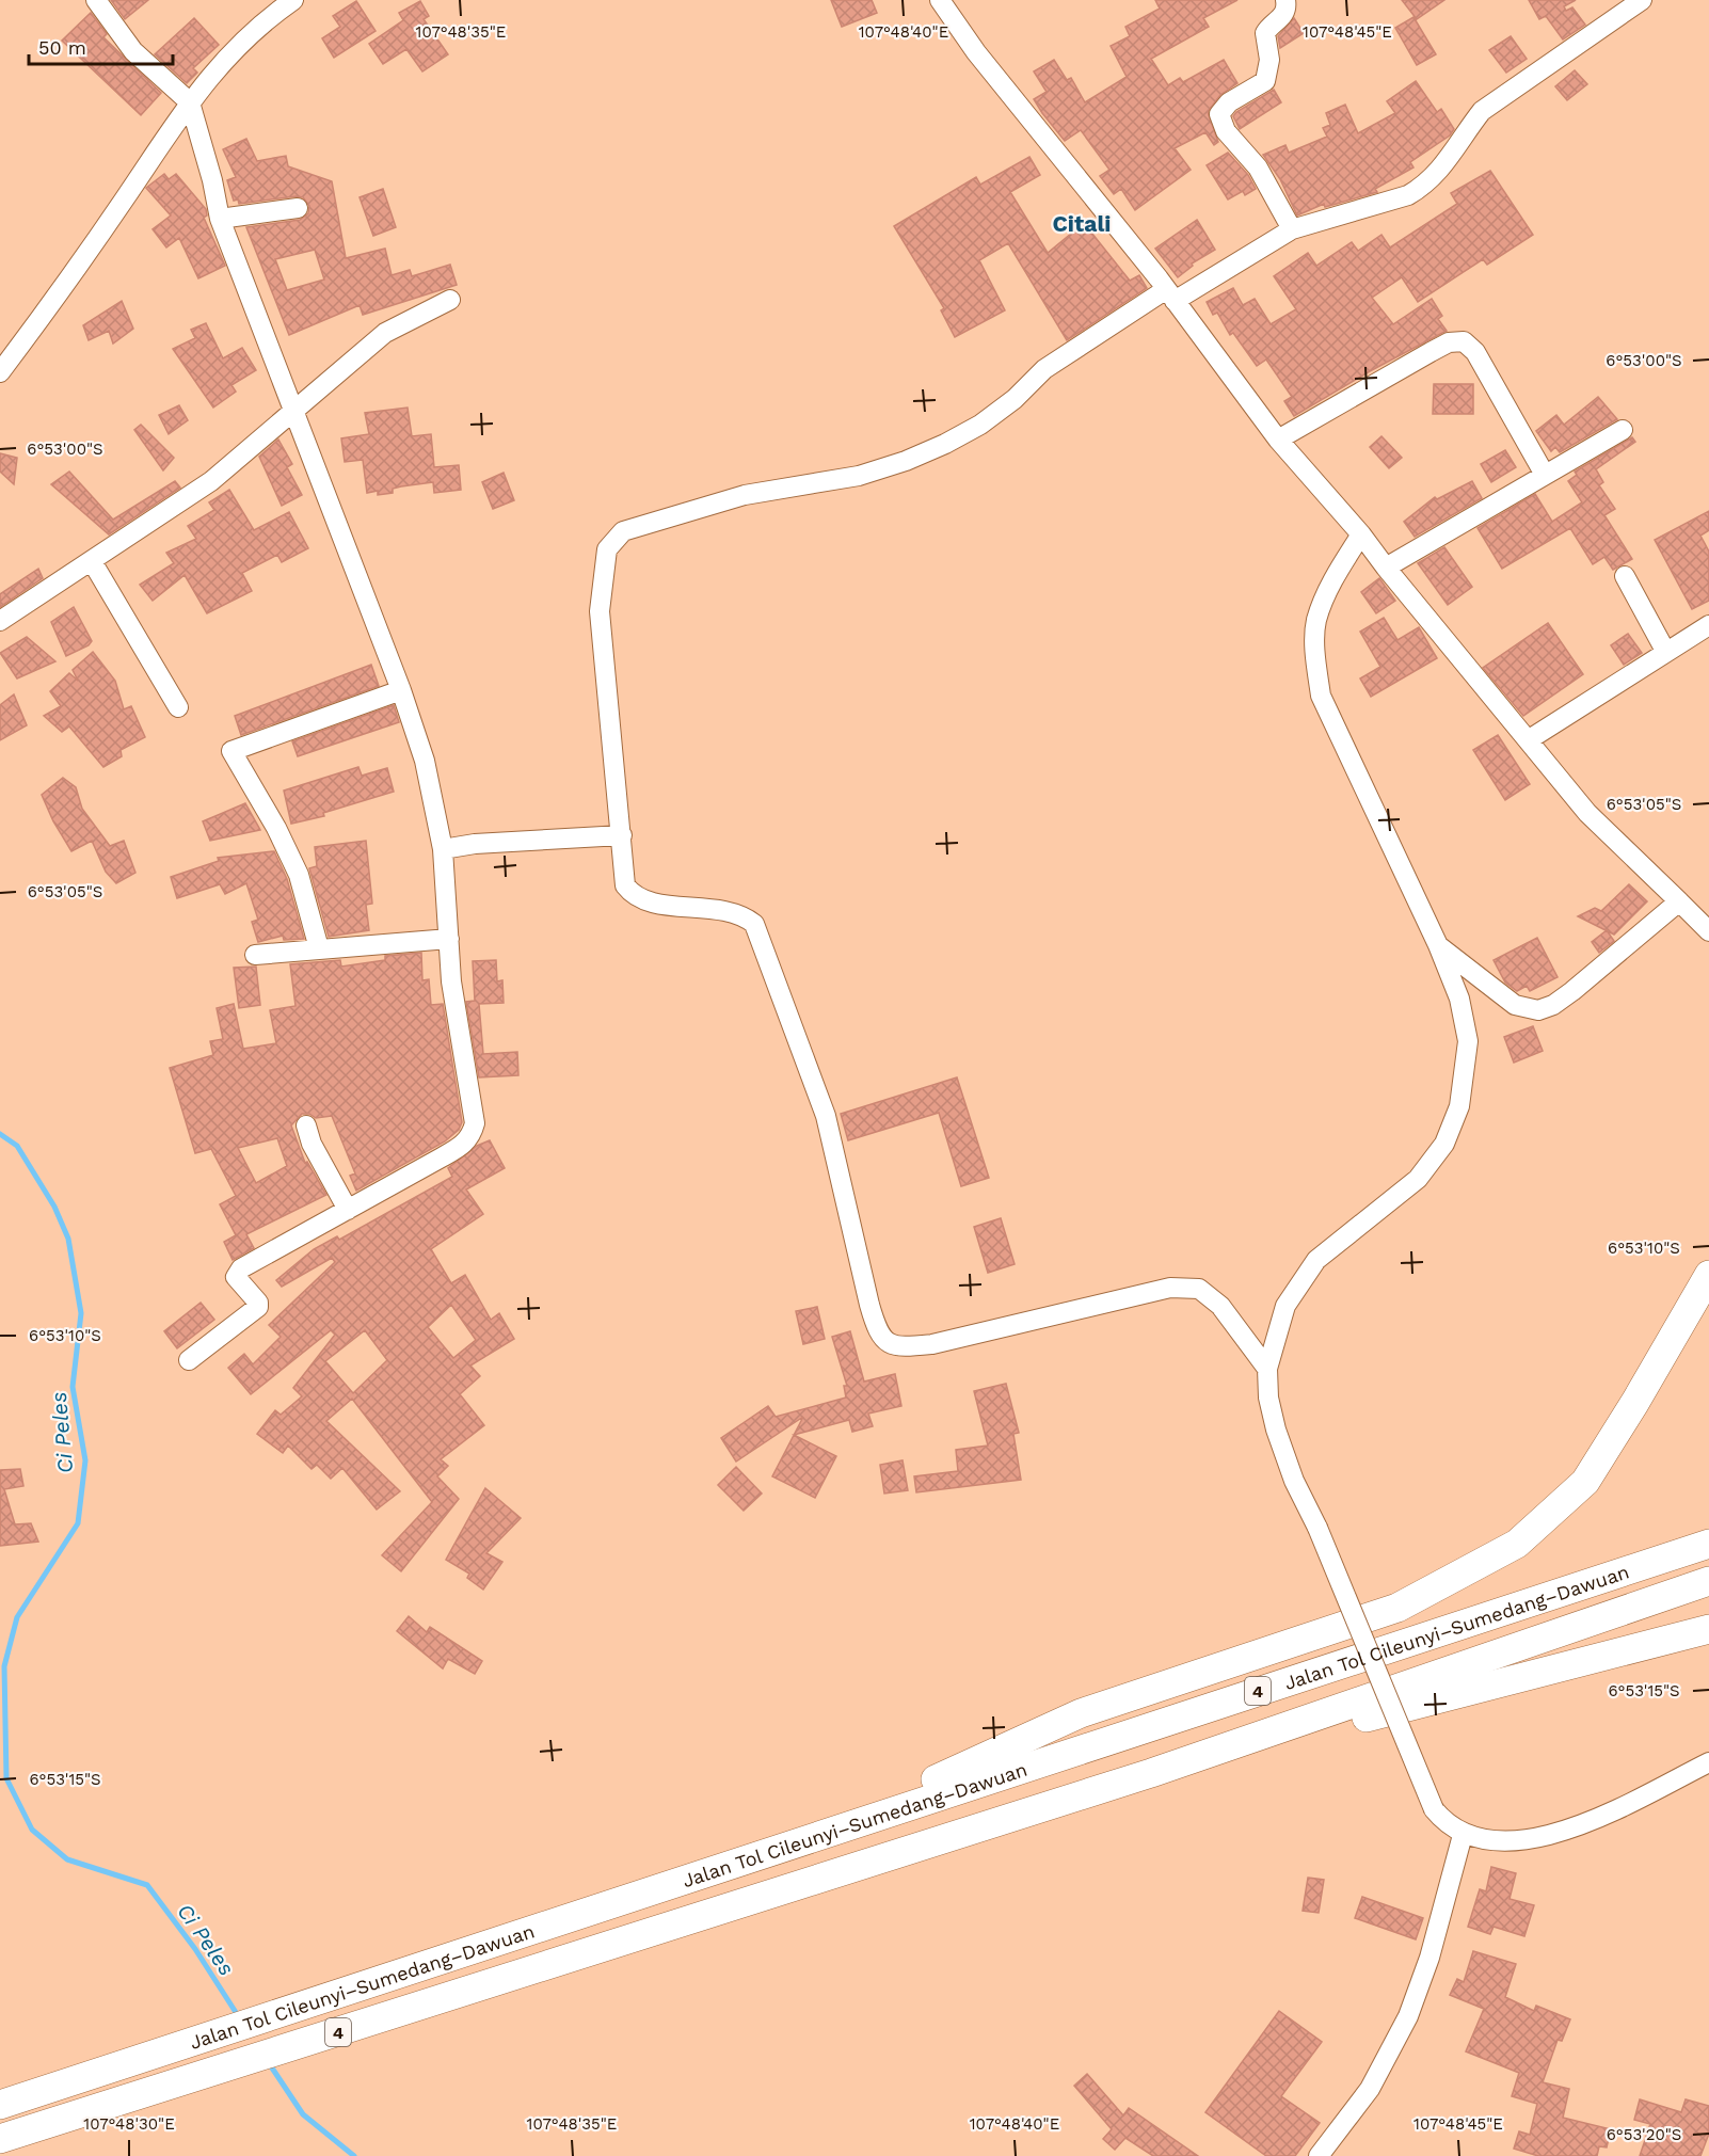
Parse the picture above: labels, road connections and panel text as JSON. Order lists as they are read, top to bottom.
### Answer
{
  "streets": {
    "highway": ["Jalan Tol Cileunyi–Sumedang–Dawuan", "4"]
  },
  "districts": ["Citali"],
  "water": ["Ci Peles"],
  "scale_bar": "50 m",
  "coordinates": [
    "107°48'35\"E",
    "107°48'40\"E",
    "107°48'45\"E",
    "6°53'00\"S",
    "6°53'05\"S",
    "6°53'10\"S",
    "6°53'15\"S",
    "107°48'30\"E",
    "6°53'20\"S"
  ]
}
